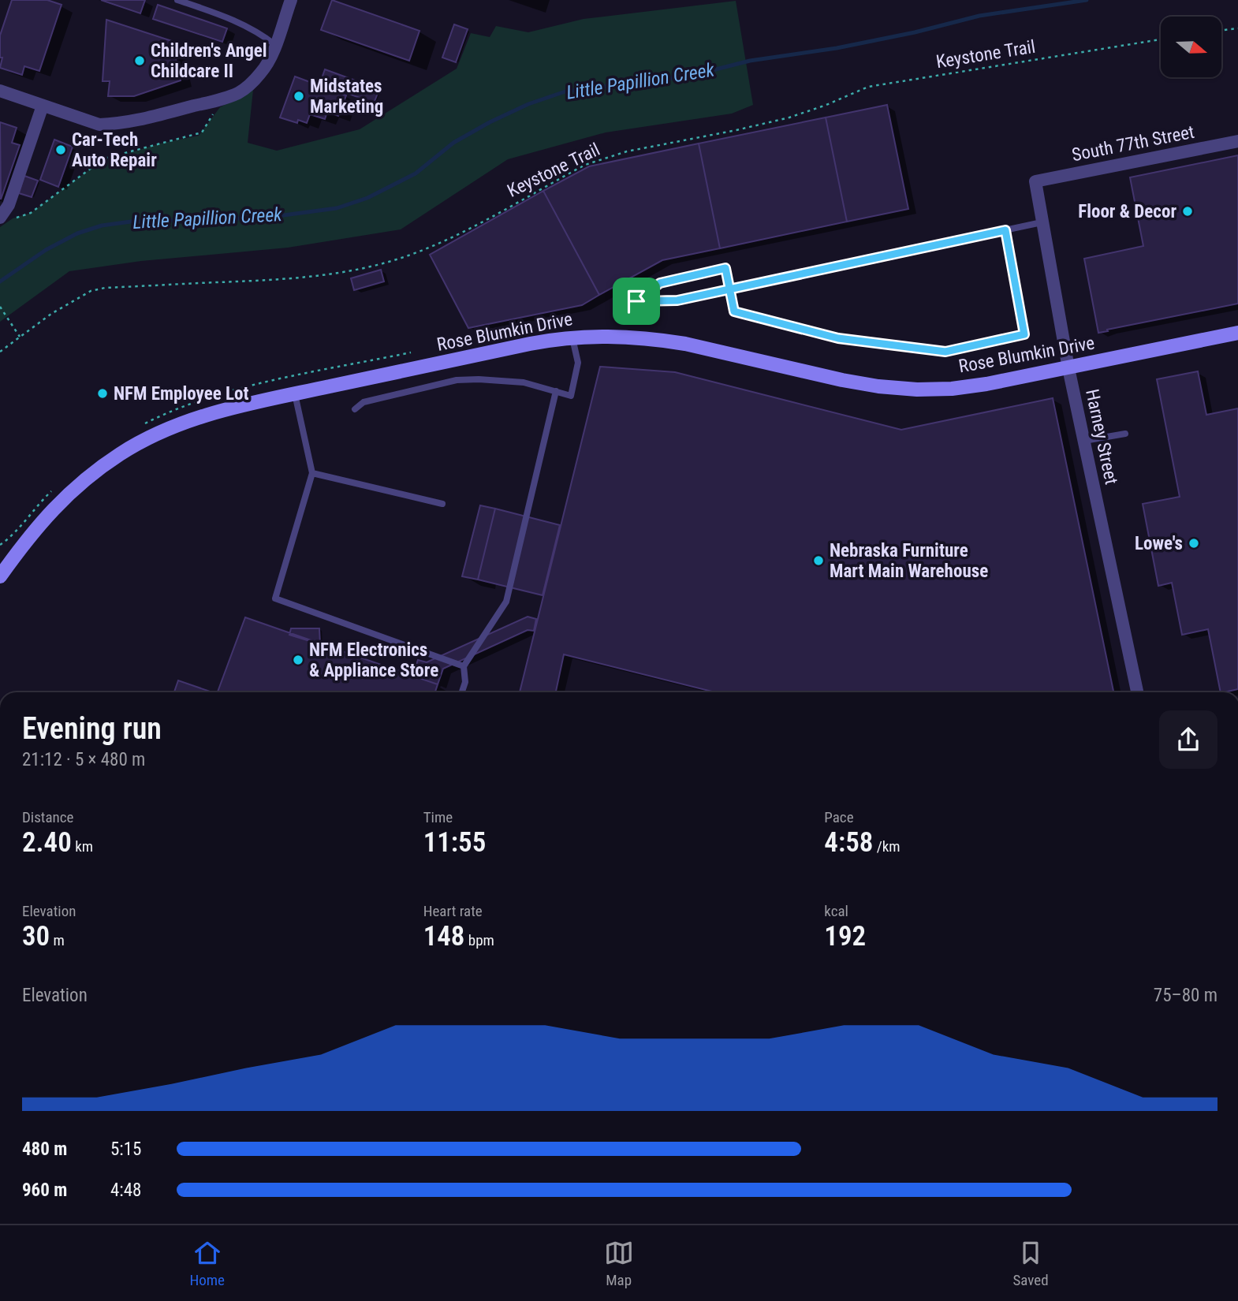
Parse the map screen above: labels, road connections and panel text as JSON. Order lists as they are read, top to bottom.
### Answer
{
  "streets": {
    "main road": ["Rose Blumkin Drive"],
    "street": ["South 77th Street", "Harney Street"],
    "path": ["Keystone Trail"]
  },
  "crossings": [
    ["South 77th Street", "Harney Street"],
    ["Rose Blumkin Drive", "Harney Street"]
  ],
  "water": ["Little Papillion Creek"],
  "places": [
    "Children's Angel Childcare II",
    "Midstates Marketing",
    "Car-Tech Auto Repair",
    "Floor & Decor",
    "NFM Employee Lot",
    "Lowe's",
    "Nebraska Furniture Mart Main Warehouse",
    "NFM Electronics & Appliance Store"
  ],
  "north": "right",
  "page": {
    "heading": ["Evening run", "21:12 · 5 × 480 m"],
    "stats": [
      ["Distance", "2.40 km"],
      ["Time", "11:55"],
      ["Pace", "4:58 /km"],
      ["Elevation", "30 m"],
      ["Heart rate", "148 bpm"],
      ["kcal", "192"]
    ],
    "chart": ["Elevation", "75–80 m"],
    "list": [
      {
        "name": "480 m",
        "note": "5:15"
      },
      {
        "name": "960 m",
        "note": "4:48"
      }
    ],
    "tabs": ["Home", "Map", "Saved"]
  }
}
